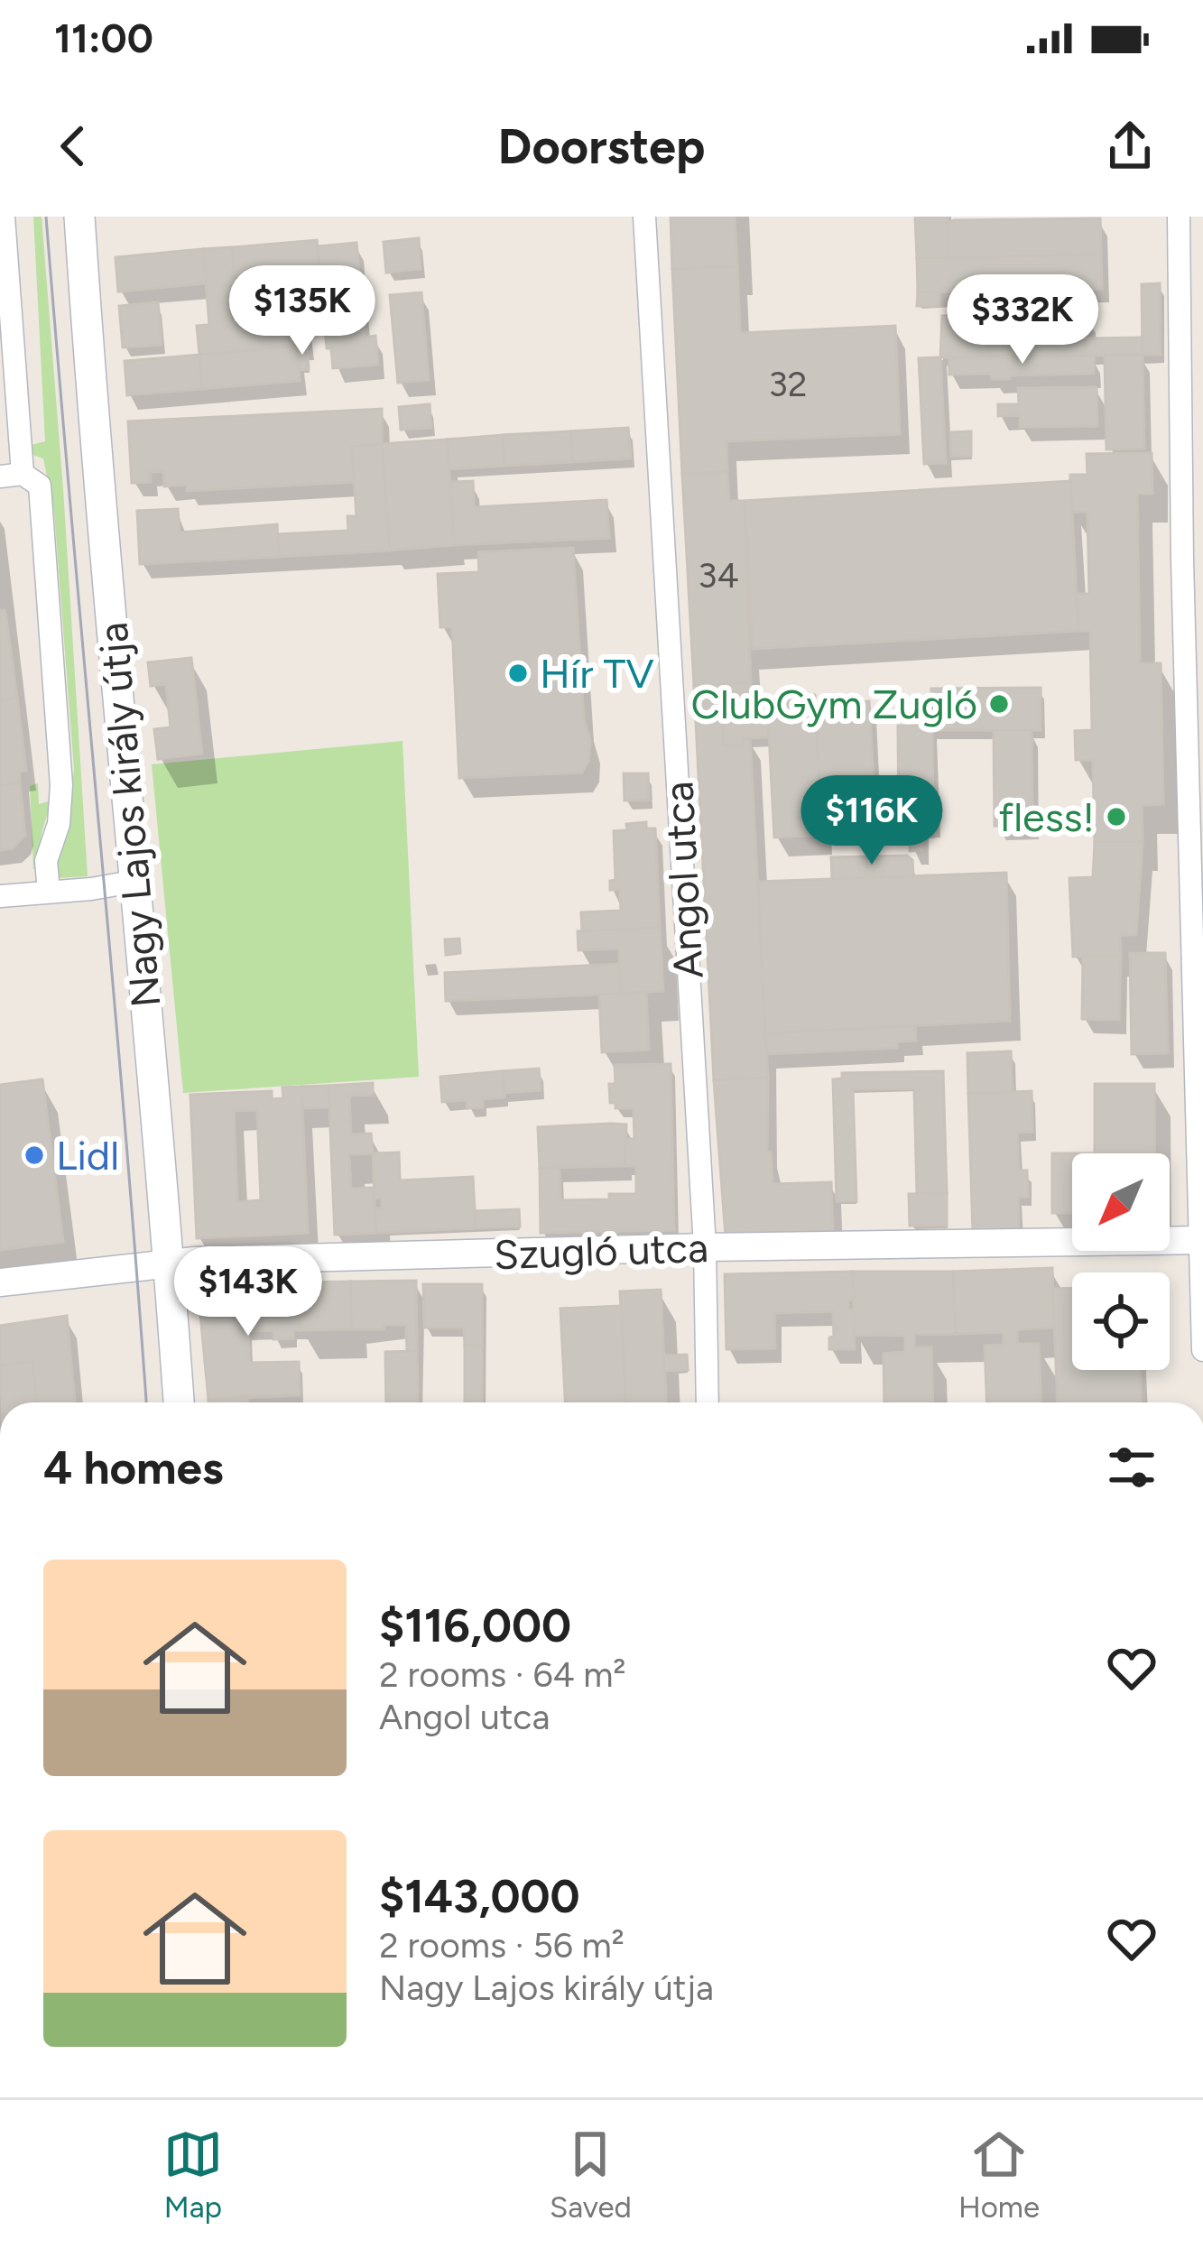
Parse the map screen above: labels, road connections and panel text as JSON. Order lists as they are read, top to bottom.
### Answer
{
  "streets": {
    "main road": ["Nagy Lajos király útja"],
    "street": ["Angol utca", "Szugló utca"]
  },
  "crossings": [
    ["Nagy Lajos király útja", "Szugló utca"],
    ["Angol utca", "Szugló utca"]
  ],
  "places": [
    "Hír TV",
    "ClubGym Zugló",
    "fless!",
    "Lidl"
  ],
  "house_numbers": ["32", "34"],
  "north": "bottom left",
  "page": {
    "status": "11:00",
    "header": "Doorstep",
    "price": [
      "$135K",
      "$332K",
      "$116K",
      "$143K"
    ],
    "heading": "4 homes",
    "list": [
      {
        "name": "$116,000",
        "note": "2 rooms · 64 m² · Angol utca"
      },
      {
        "name": "$143,000",
        "note": "2 rooms · 56 m² · Nagy Lajos király útja"
      }
    ],
    "tabs": ["Map", "Saved", "Home"]
  }
}
